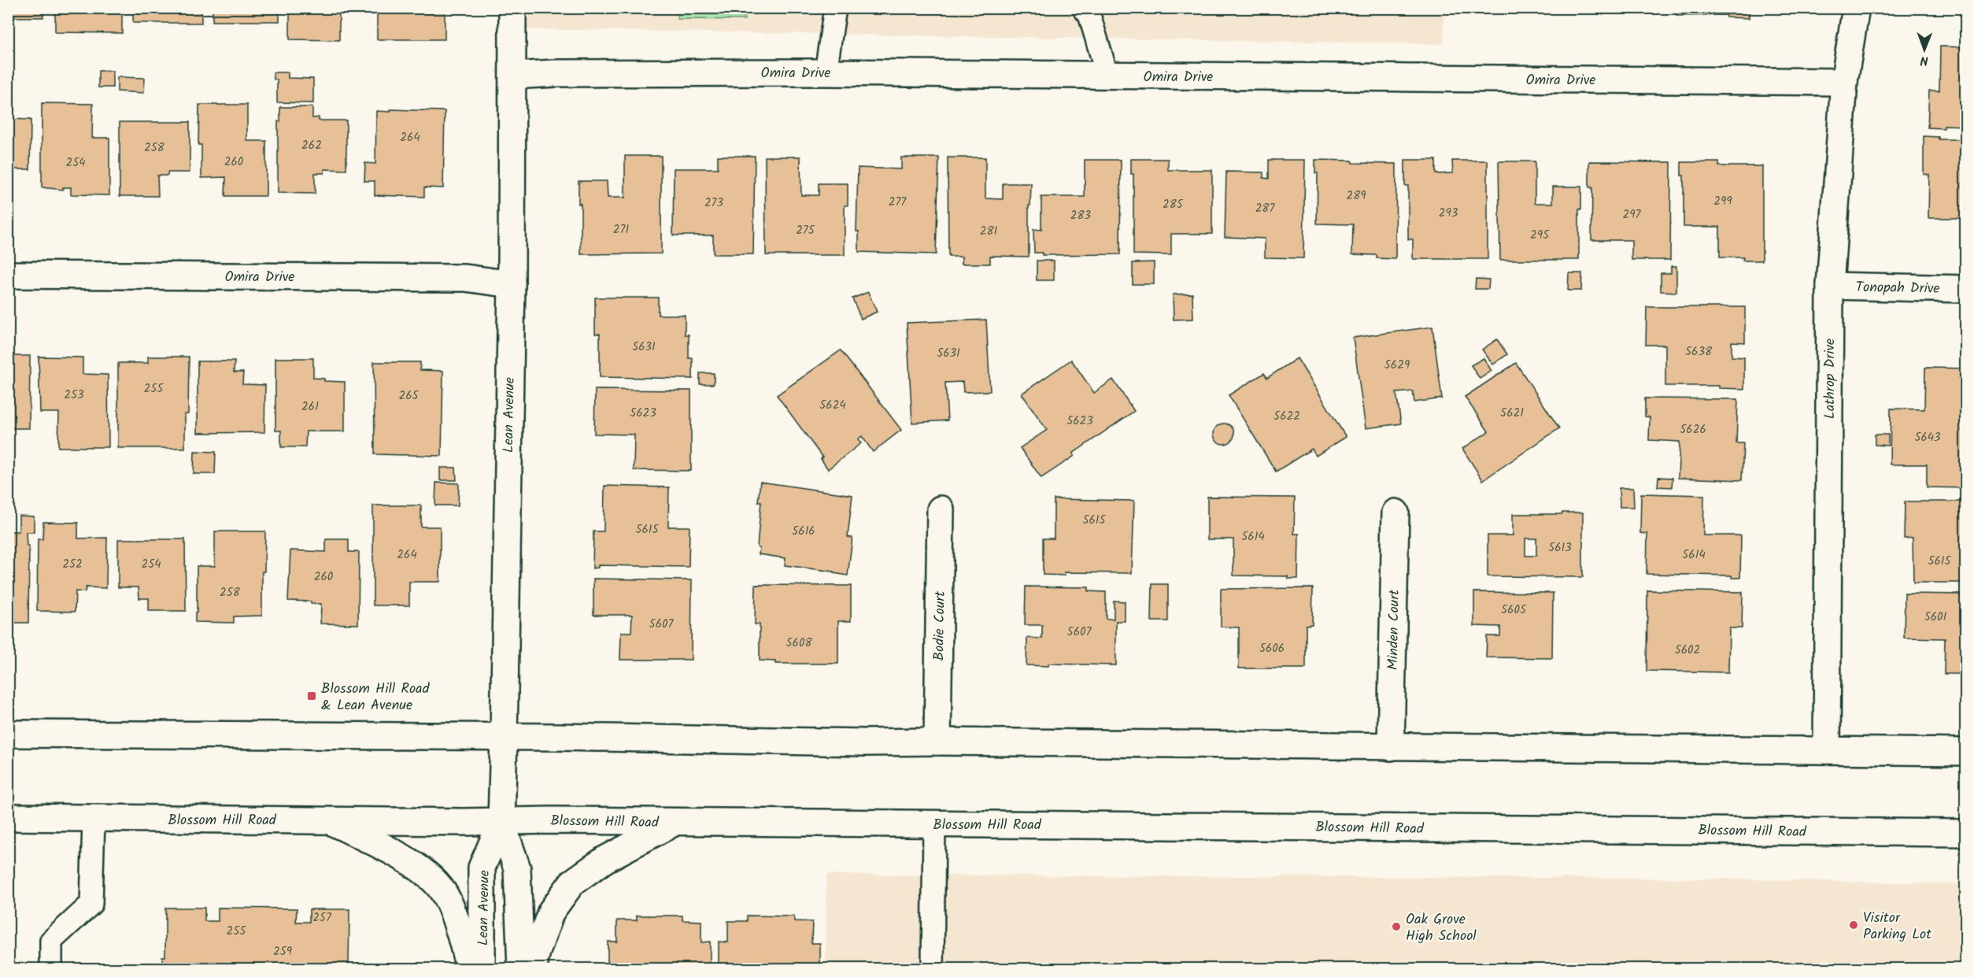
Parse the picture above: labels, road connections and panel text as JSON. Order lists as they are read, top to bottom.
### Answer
{
  "streets": {
    "main road": [
      "Omira Drive",
      "Tonopah Drive",
      "Lathrop Drive",
      "Lean Avenue",
      "Bodie Court",
      "Minden Court",
      "Blossom Hill Road"
    ]
  },
  "crossings": [
    ["Omira Drive", "Lathrop Drive"],
    ["Omira Drive", "Lean Avenue"],
    ["Tonopah Drive", "Lathrop Drive"],
    ["Lean Avenue", "Blossom Hill Road"]
  ],
  "places": {
    "transit": ["Blossom Hill Road & Lean Avenue"],
    "other": ["Visitor Parking Lot", "Oak Grove High School"]
  },
  "house_numbers": [
    "264",
    "262",
    "258",
    "260",
    "254",
    "289",
    "299",
    "277",
    "273",
    "285",
    "287",
    "293",
    "297",
    "283",
    "271",
    "275",
    "281",
    "295",
    "5631",
    "5638",
    "5631",
    "5629",
    "255",
    "253",
    "265",
    "5624",
    "261",
    "5623",
    "5621",
    "5622",
    "5623",
    "5626",
    "5643",
    "5615",
    "5615",
    "5616",
    "5614",
    "5613",
    "264",
    "5614",
    "5615",
    "252",
    "254",
    "260",
    "258",
    "5605",
    "5601",
    "5607",
    "5607",
    "5608",
    "5606",
    "5602",
    "257",
    "255",
    "259"
  ],
  "north": "bottom"
}
